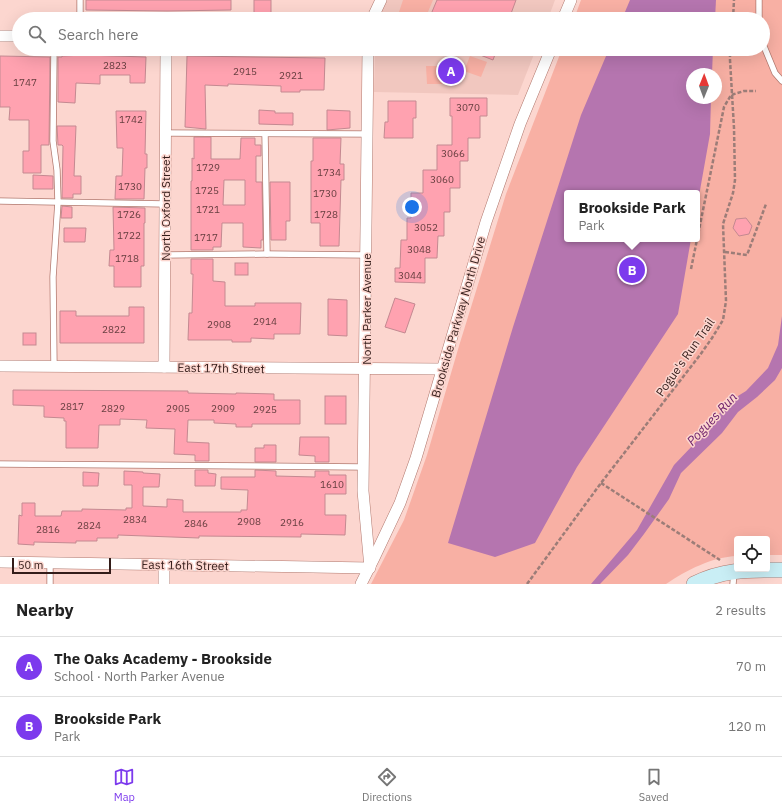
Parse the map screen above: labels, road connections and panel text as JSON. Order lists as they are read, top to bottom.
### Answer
{
  "streets": {
    "street": [
      "North Oxford Street",
      "North Parker Avenue",
      "Brookside Parkway North Drive",
      "East 17th Street",
      "East 16th Street"
    ],
    "path": ["Pogue's Run Trail"]
  },
  "crossings": [
    ["North Oxford Street", "East 17th Street"],
    ["North Parker Avenue", "Brookside Parkway North Drive"],
    ["North Parker Avenue", "East 17th Street"],
    ["North Parker Avenue", "East 16th Street"],
    ["Brookside Parkway North Drive", "East 17th Street"],
    ["Brookside Parkway North Drive", "East 16th Street"]
  ],
  "water": ["Pogues Run"],
  "house_numbers": [
    "2823",
    "2915",
    "2921",
    "1747",
    "3070",
    "1742",
    "3066",
    "1729",
    "1734",
    "3060",
    "1730",
    "1725",
    "1730",
    "1721",
    "1726",
    "1728",
    "3052",
    "1722",
    "1717",
    "3048",
    "1718",
    "3044",
    "2914",
    "2908",
    "2822",
    "2817",
    "2829",
    "2905",
    "2909",
    "2925",
    "1610",
    "2834",
    "2908",
    "2916",
    "2846",
    "2824",
    "2816"
  ],
  "scale_bar": "50 m",
  "north": "top",
  "page": {
    "search": "Search here",
    "pins": ["A", "B"],
    "popup": ["Brookside Park", "Park"],
    "scale": "50 m",
    "heading": ["Nearby", "2 results"],
    "list": [
      {
        "mark": "A",
        "name": "The Oaks Academy - Brookside",
        "note": "School · North Parker Avenue",
        "value": "70 m"
      },
      {
        "mark": "B",
        "name": "Brookside Park",
        "note": "Park",
        "value": "120 m"
      }
    ],
    "nav": ["Map", "Directions", "Saved"]
  }
}
